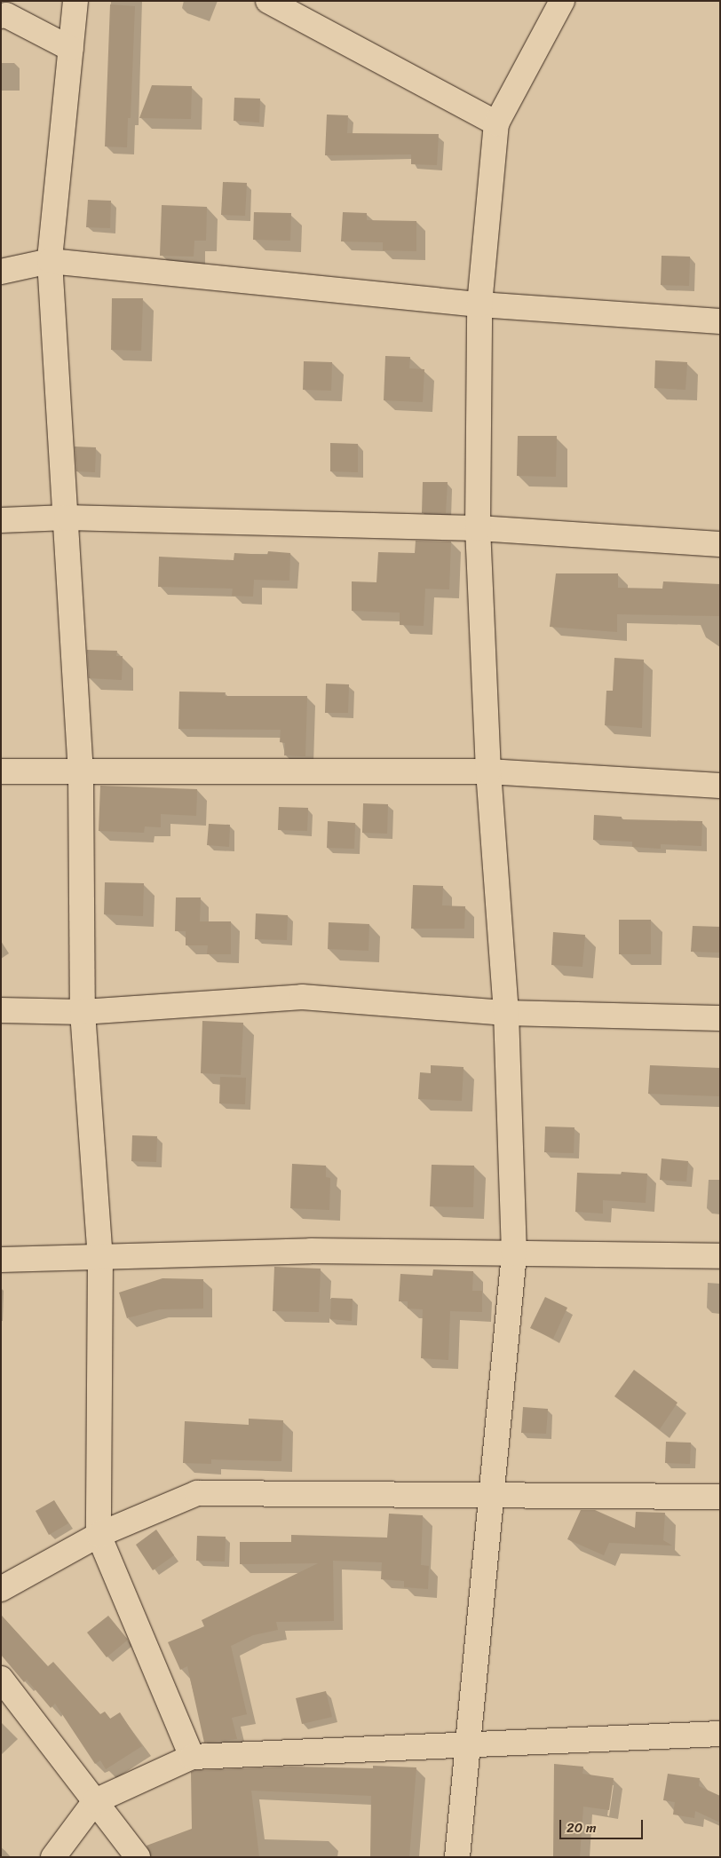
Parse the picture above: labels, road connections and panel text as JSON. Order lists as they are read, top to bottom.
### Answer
{
  "scale_bar": "20 m"
}
